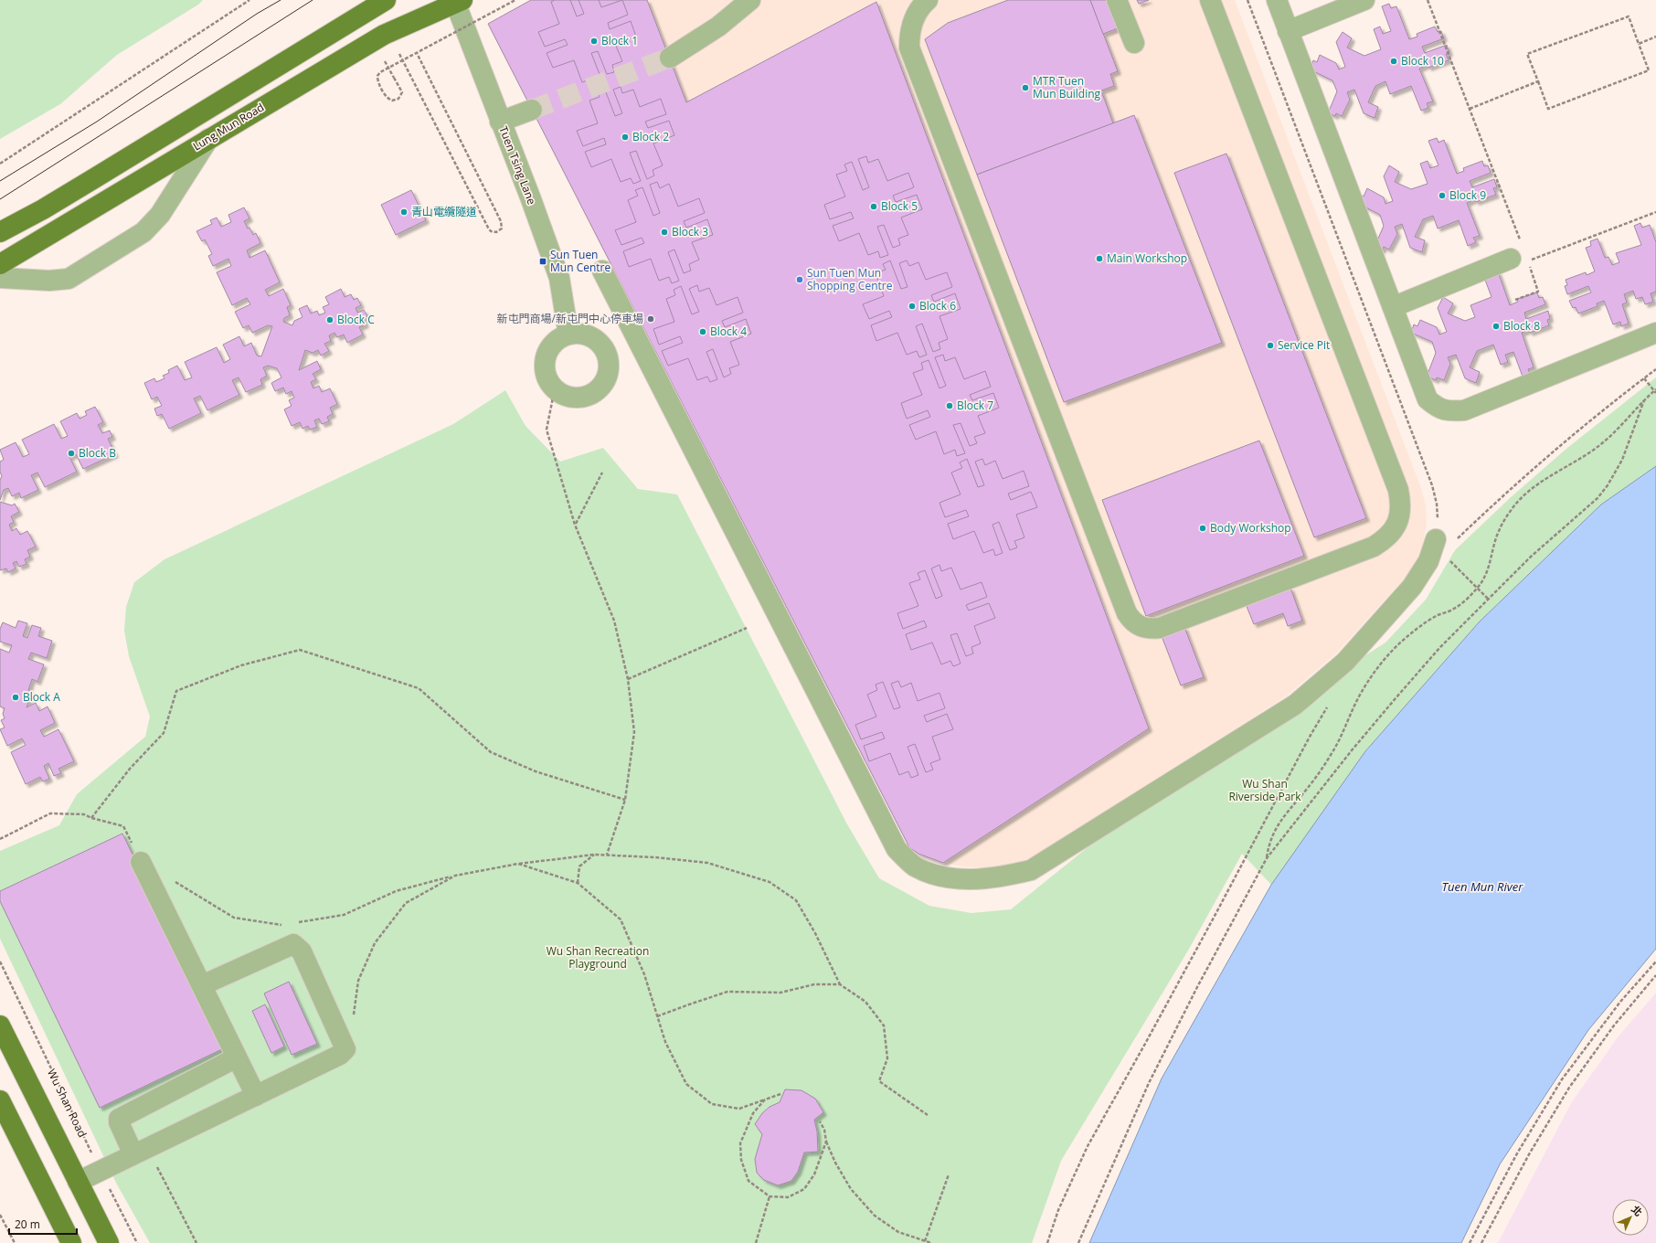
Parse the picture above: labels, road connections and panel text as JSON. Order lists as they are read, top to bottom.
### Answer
{
  "streets": {
    "main road": ["Lung Mun Road"],
    "street": ["Tuen Tsing Lane"],
    "path": ["Wu Shan Road"]
  },
  "crossings": [
    ["Lung Mun Road", "Tuen Tsing Lane"]
  ],
  "water": ["Tuen Mun River"],
  "parks": ["Wu Shan Riverside Park", "Wu Shan Recreation Playground"],
  "places": {
    "other": [
      "Block 1",
      "Block 10",
      "MTR Tuen Mun Building",
      "Block 2",
      "Block 9",
      "Block 5",
      "青山電纜隧道",
      "Block 3",
      "Main Workshop",
      "Sun Tuen Mun Shopping Centre",
      "Block 6",
      "新屯門商場/新屯門中心停車場",
      "Block C",
      "Block 8",
      "Block 4",
      "Service Pit",
      "Block 7",
      "Block B",
      "Body Workshop",
      "Block A"
    ],
    "transit": ["Sun Tuen Mun Centre"]
  },
  "scale_bar": "20 m",
  "north": "top right"
}
